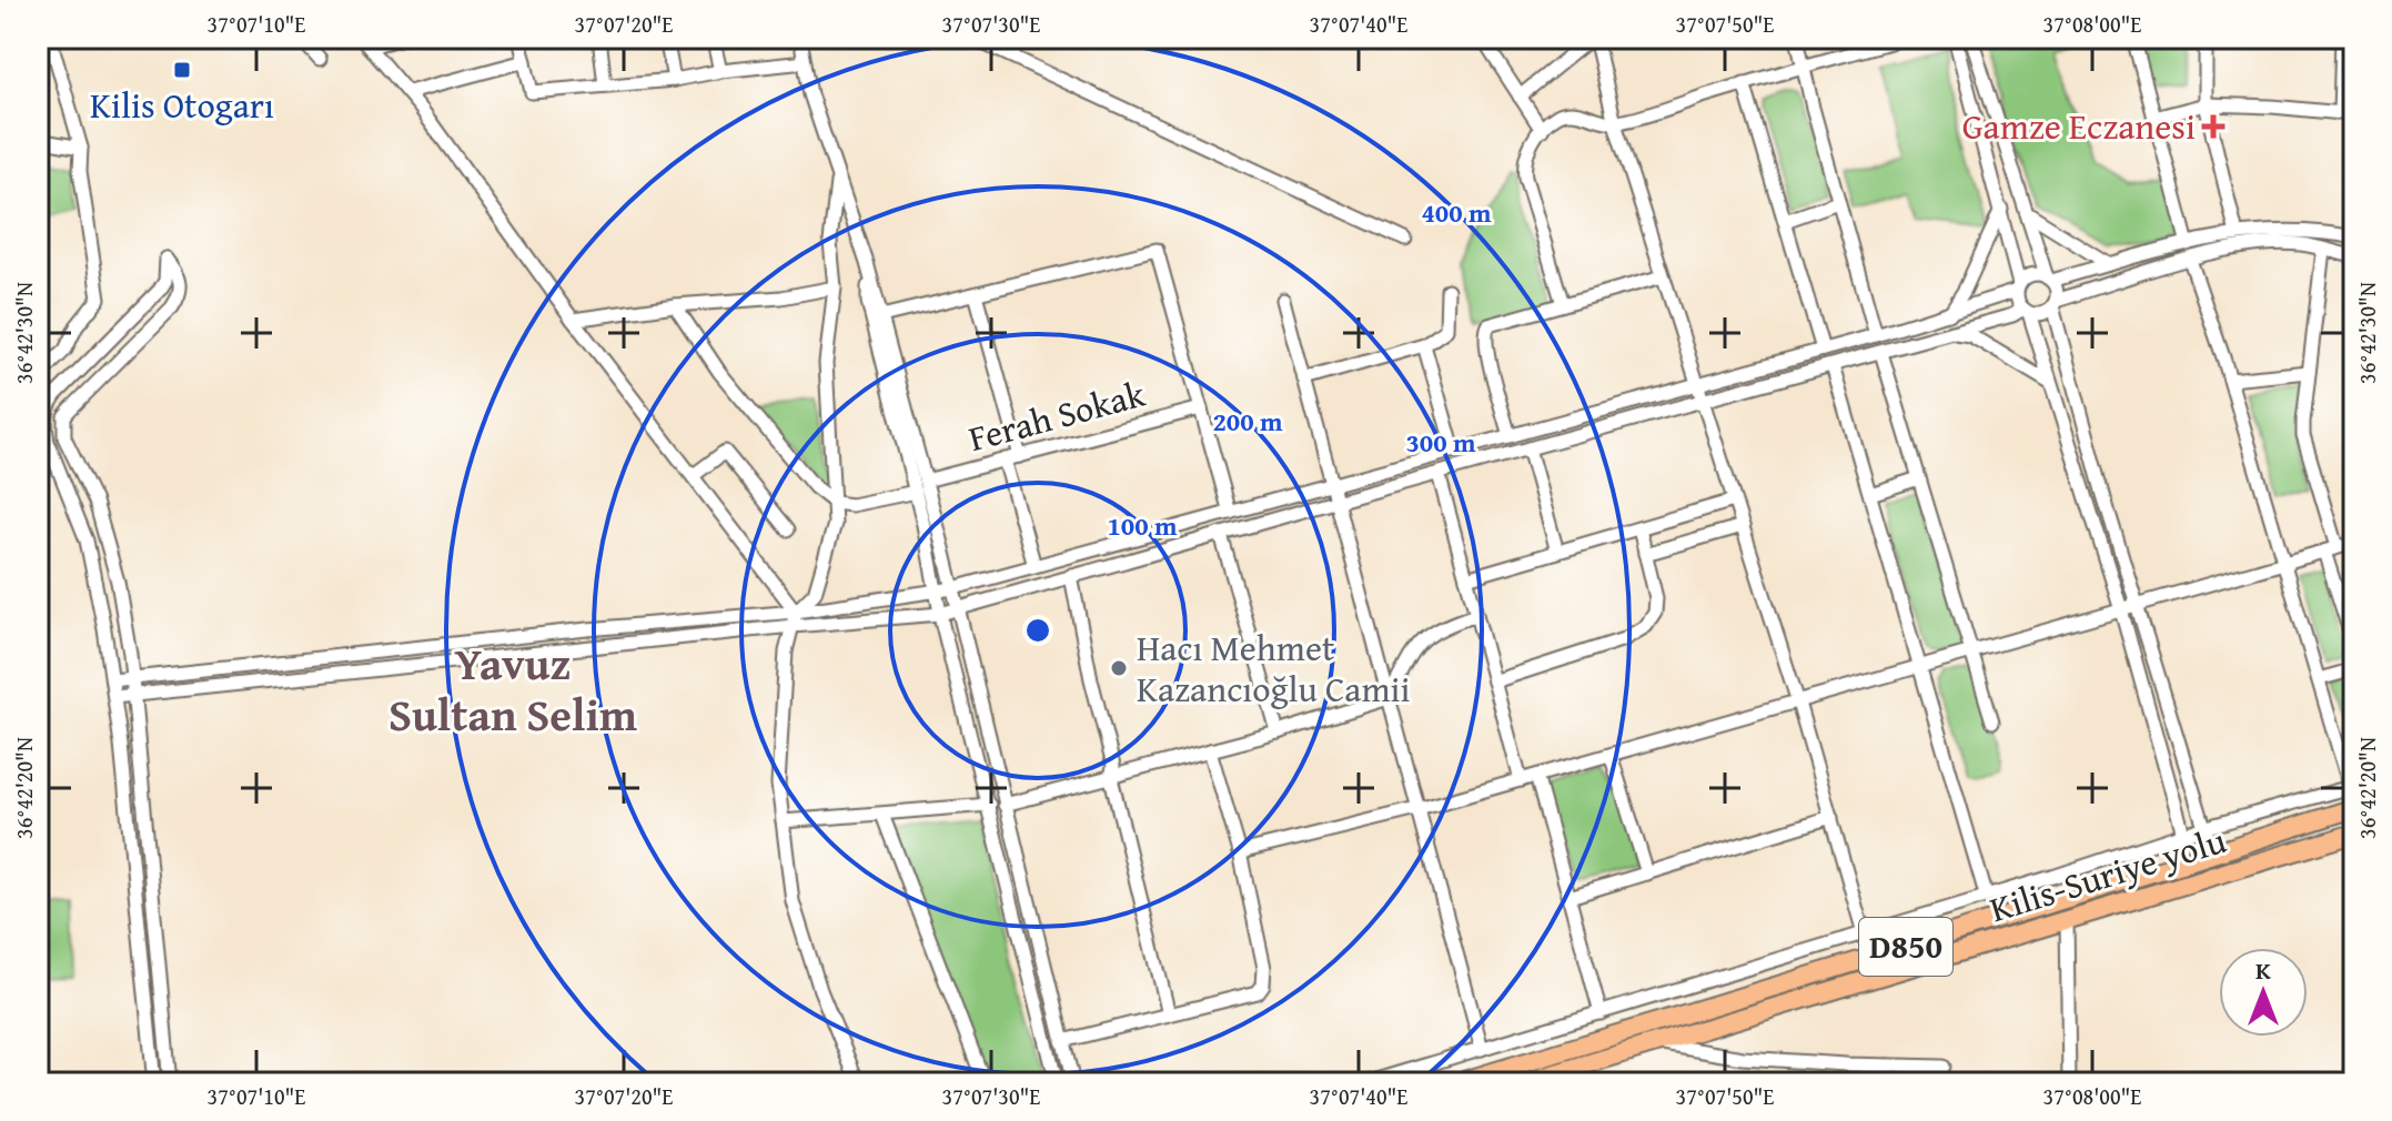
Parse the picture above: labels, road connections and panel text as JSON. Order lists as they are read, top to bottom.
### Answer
{
  "streets": {
    "highway": ["Kilis-Suriye yolu", "D850"],
    "street": ["Ferah Sokak"]
  },
  "districts": ["Yavuz Sultan Selim"],
  "places": {
    "transit": ["Kilis Otogarı"],
    "health": ["Gamze Eczanesi"],
    "other": ["Hacı Mehmet Kazancıoğlu Camii"]
  },
  "north": "top",
  "coordinates": [
    "37°07'10\"E",
    "37°07'20\"E",
    "37°07'30\"E",
    "37°07'40\"E",
    "37°07'50\"E",
    "37°08'00\"E",
    "36°42'30\"N",
    "36°42'20\"N"
  ],
  "rings": [
    "400 m",
    "200 m",
    "300 m",
    "100 m"
  ]
}
